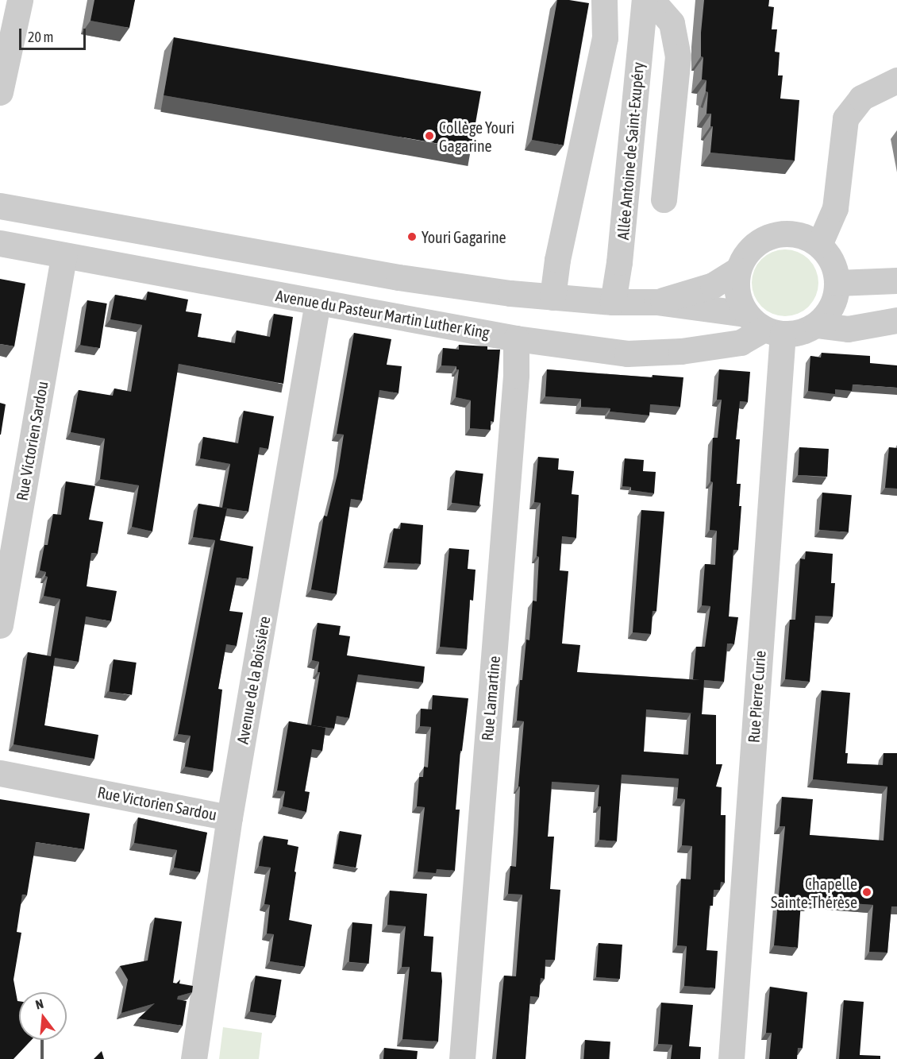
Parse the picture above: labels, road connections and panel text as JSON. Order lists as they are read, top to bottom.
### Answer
{
  "streets": {
    "street": [
      "Allée Antoine de Saint-Exupéry",
      "Avenue du Pasteur Martin Luther King",
      "Rue Victorien Sardou",
      "Avenue de la Boissière",
      "Rue Pierre Curie",
      "Rue Lamartine"
    ]
  },
  "crossings": [
    ["Allée Antoine de Saint-Exupéry", "Avenue du Pasteur Martin Luther King"],
    ["Avenue du Pasteur Martin Luther King", "Rue Victorien Sardou"],
    ["Avenue du Pasteur Martin Luther King", "Avenue de la Boissière"],
    ["Avenue du Pasteur Martin Luther King", "Rue Pierre Curie"],
    ["Avenue du Pasteur Martin Luther King", "Rue Lamartine"],
    ["Rue Victorien Sardou", "Avenue de la Boissière"]
  ],
  "places": ["Collège Youri Gagarine", "Youri Gagarine", "Chapelle Sainte-Thérèse"],
  "scale_bar": "20 m",
  "north": "top"
}
